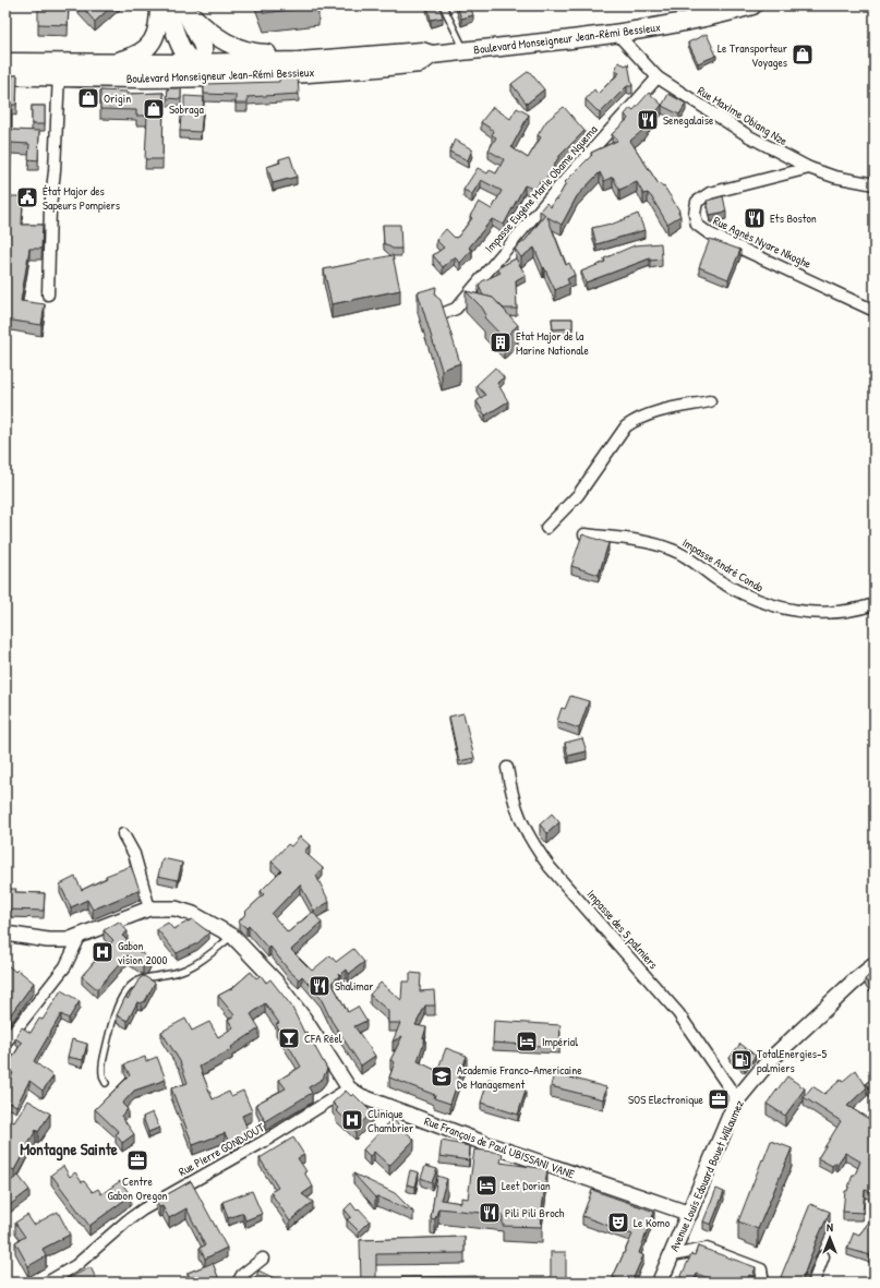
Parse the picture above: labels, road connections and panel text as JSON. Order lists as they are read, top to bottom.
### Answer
{
  "streets": {
    "main road": ["Boulevard Monseigneur Jean-Rémi Bessieux", "Avenue Louis Edouard Bouet Willaumez"],
    "street": [
      "Rue Maxime Obiang Nze",
      "Impasse Eugène Marie Obame Nguema",
      "Rue Agnès Nyare Nkoghe",
      "Impasse André Condo",
      "Impasse des 5 palmiers",
      "Rue François de Paul UBISSANI VANE",
      "Rue Pierre GONDJOUT"
    ]
  },
  "crossings": [
    ["Boulevard Monseigneur Jean-Rémi Bessieux", "Rue Maxime Obiang Nze"],
    ["Rue Maxime Obiang Nze", "Impasse Eugène Marie Obame Nguema"],
    ["Rue Maxime Obiang Nze", "Rue Agnès Nyare Nkoghe"],
    ["Impasse des 5 palmiers", "Avenue Louis Edouard Bouet Willaumez"],
    ["Rue François de Paul UBISSANI VANE", "Rue Pierre GONDJOUT"],
    ["Rue François de Paul UBISSANI VANE", "Avenue Louis Edouard Bouet Willaumez"]
  ],
  "districts": ["Montagne Sainte"],
  "places": {
    "shop": ["Le Transporteur Voyages", "Origin", "Sobraga"],
    "restaurant": [
      "Senegalaise",
      "Ets Boston",
      "Shalimar",
      "Pili Pili Broch"
    ],
    "public building": ["État Major des Sapeurs Pompiers"],
    "building": ["Etat Major de la Marine Nationale"],
    "hospital": ["Gabon vision 2000", "Clinique Chambrier"],
    "bar": ["CFA Réel"],
    "hotel": ["Impérial", "Leet Dorian"],
    "fuel station": ["TotalEnergies-5 palmiers"],
    "school or university": ["Academie Franco-Americaine De Management"],
    "office": ["SOS Electronique", "Centre Gabon Oregon"],
    "theatre": ["Le Komo"]
  },
  "north": "top"
}
